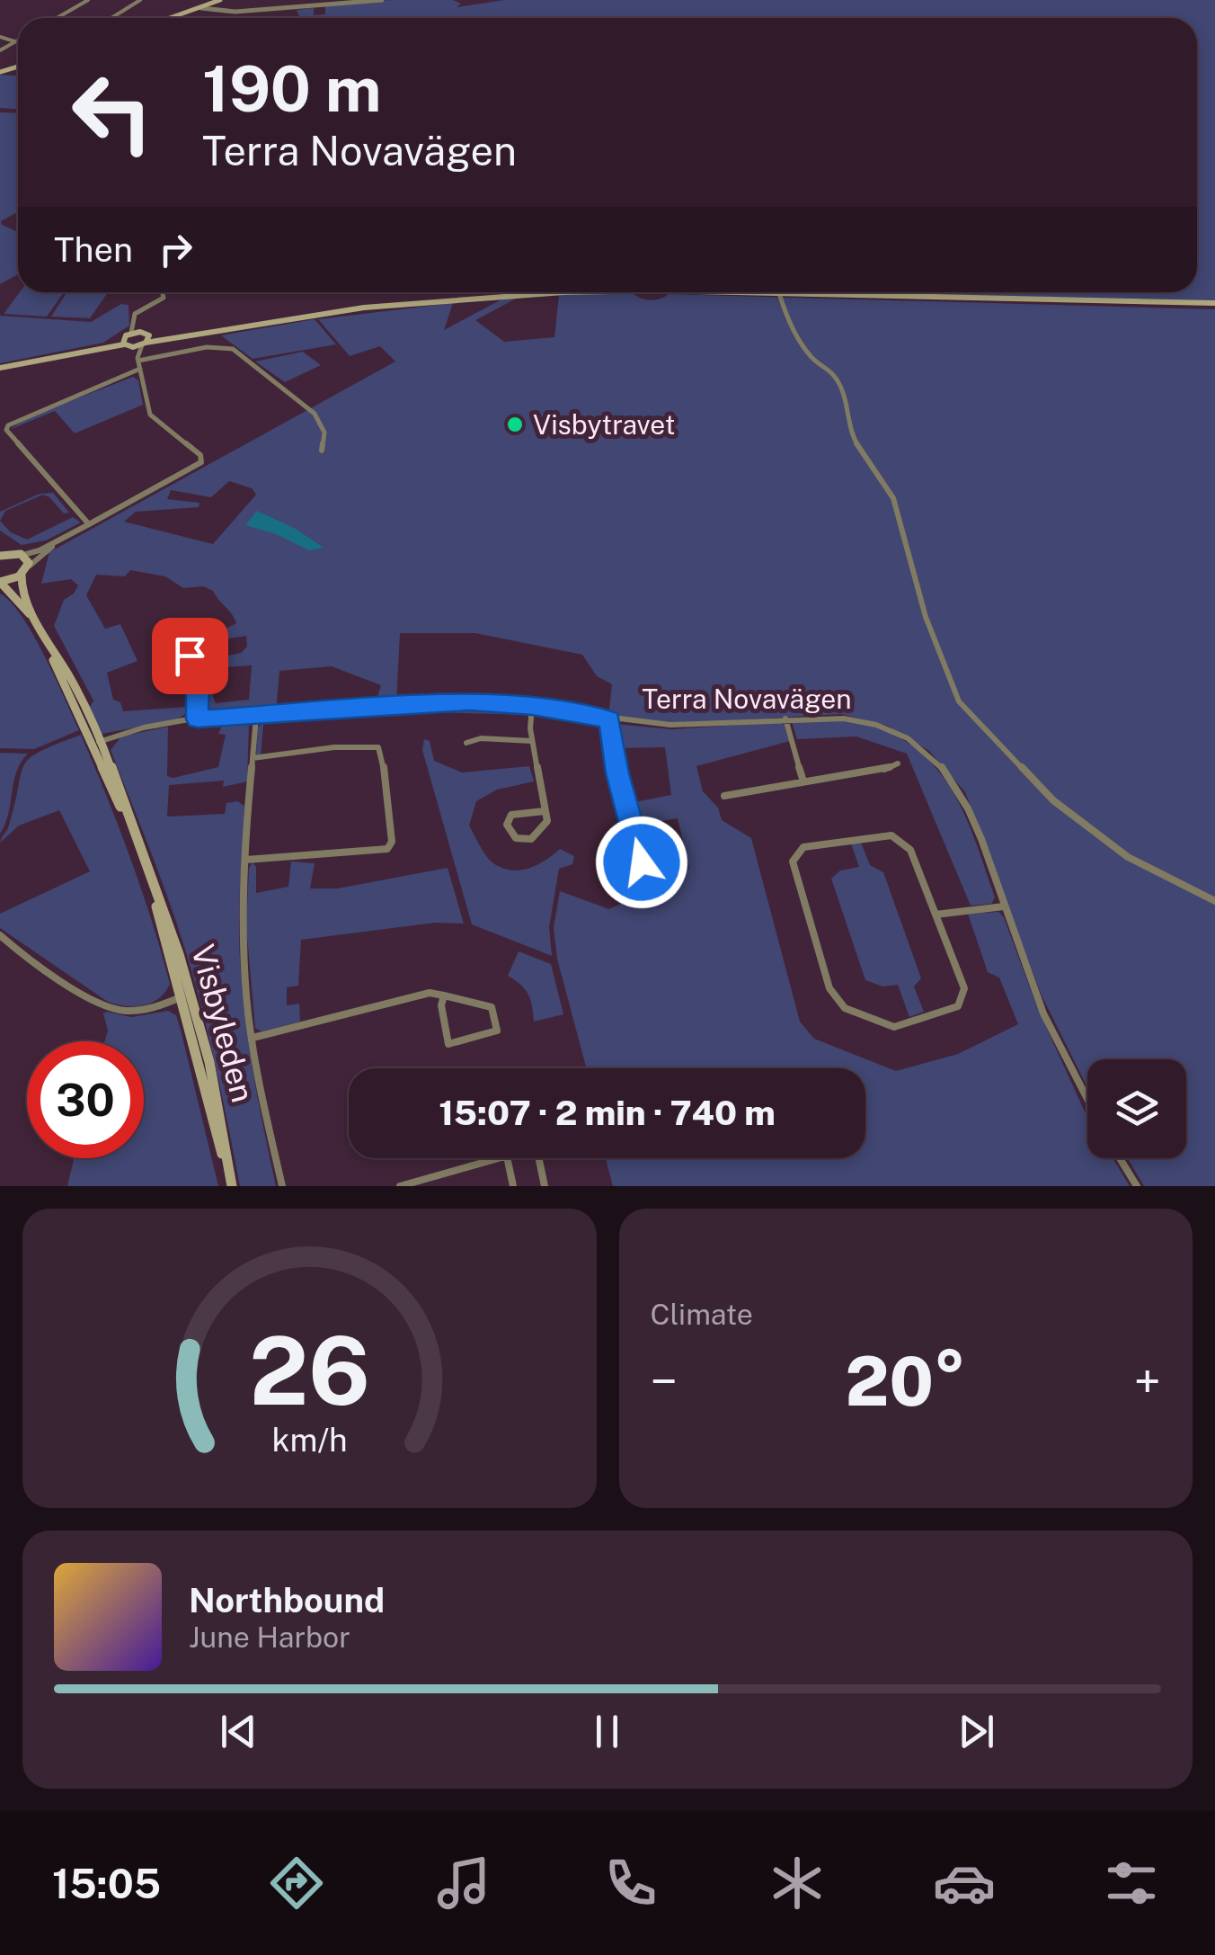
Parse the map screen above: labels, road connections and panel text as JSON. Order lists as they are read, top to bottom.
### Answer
{
  "streets": {
    "main road": ["Visbyleden"],
    "street": ["Terra Novavägen"]
  },
  "crossings": [
    ["Terra Novavägen", "Visbyleden"]
  ],
  "places": ["Visbytravet"],
  "page": {
    "turn": ["190 m", "Terra Novavägen"],
    "then": "Then",
    "limit": "30",
    "trip": "15:07 · 2 min · 740 m",
    "tile": "Climate",
    "heat": ["−", "20°", "+"],
    "song": ["Northbound", "June Harbor"],
    "tabs": "15:05",
    "gauge": ["26", "km/h"]
  }
}
